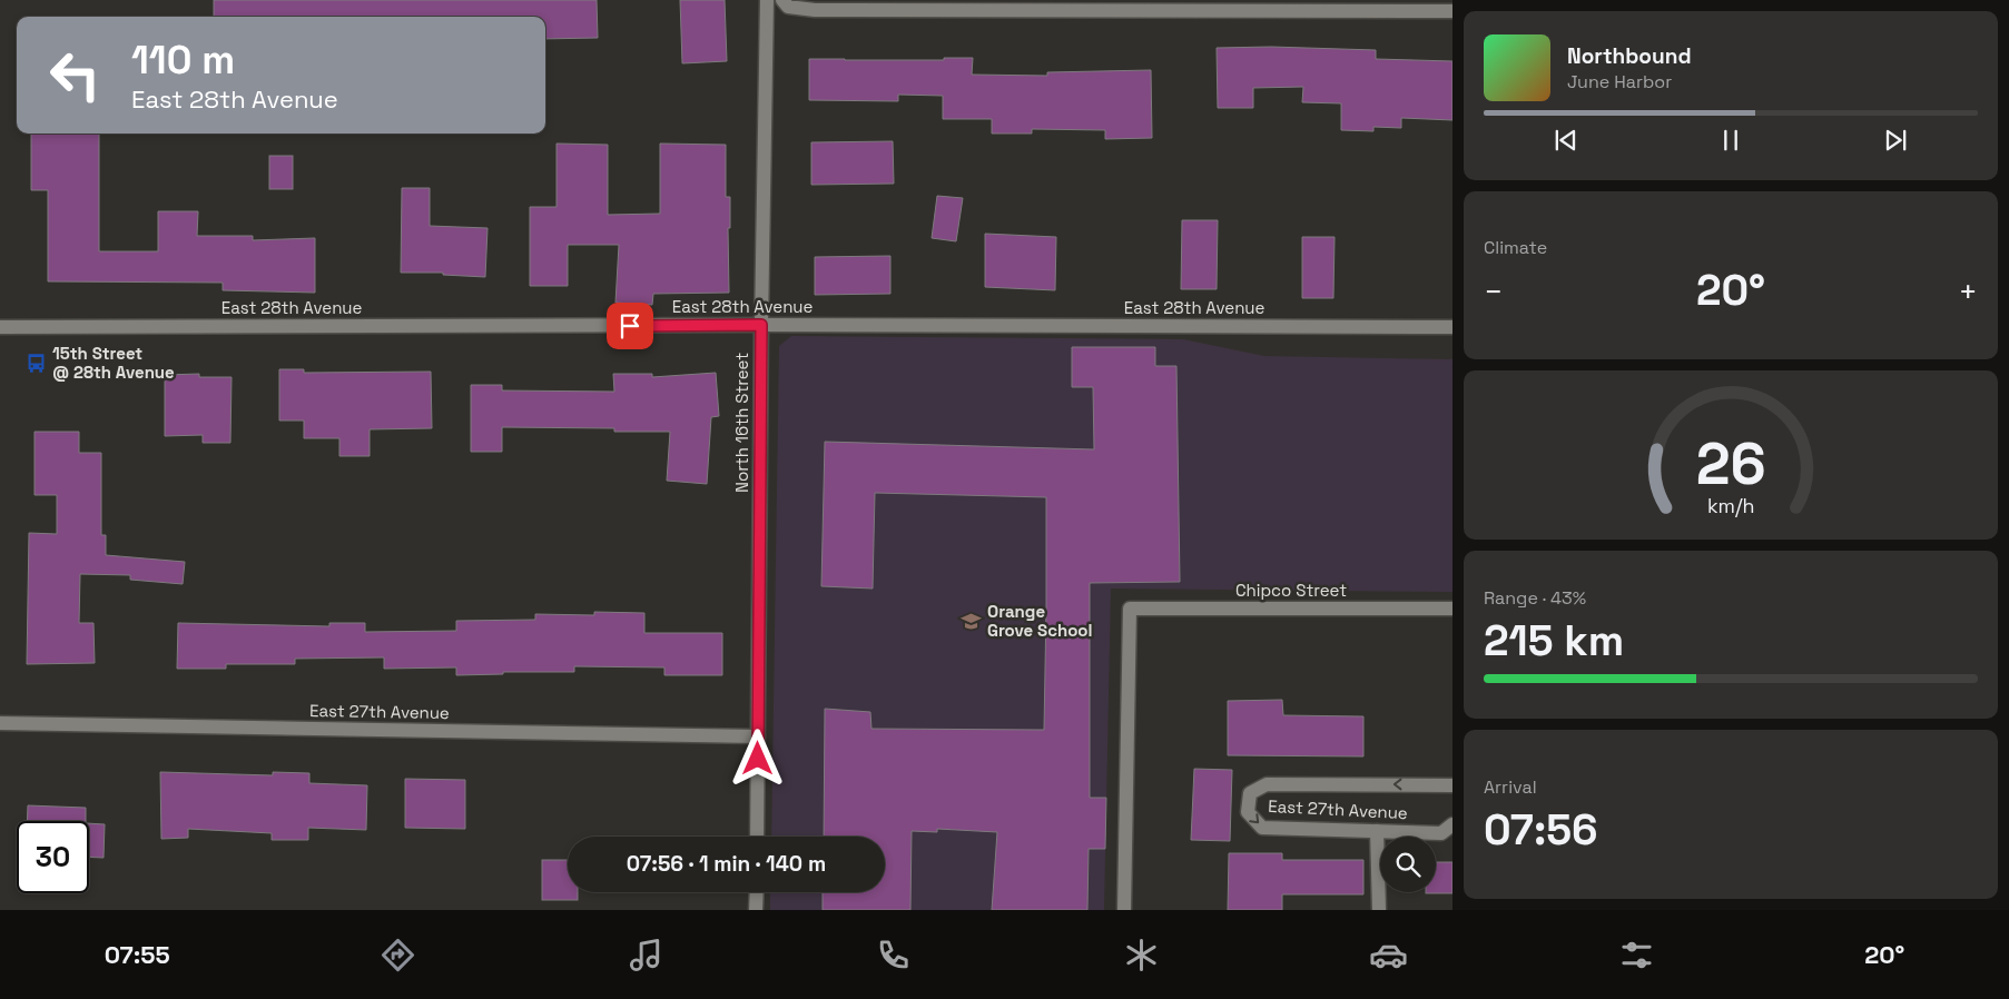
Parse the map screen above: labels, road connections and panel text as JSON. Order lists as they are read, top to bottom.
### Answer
{
  "streets": {
    "street": [
      "East 28th Avenue",
      "North 16th Street",
      "Chipco Street",
      "East 27th Avenue"
    ]
  },
  "crossings": [
    ["East 28th Avenue", "North 16th Street"],
    ["North 16th Street", "East 27th Avenue"]
  ],
  "places": {
    "bus stop": ["15th Street @ 28th Avenue"],
    "school or university": ["Orange Grove School"]
  },
  "page": {
    "turn": ["110 m", "East 28th Avenue"],
    "song": ["Northbound", "June Harbor"],
    "tile": [
      "Climate",
      ["Range · 43%", "215 km"],
      ["Arrival", "07:56"]
    ],
    "heat": ["−", "20°", "+"],
    "limit": "30",
    "trip": "07:56 · 1 min · 140 m",
    "tabs": ["07:55", "20°"],
    "gauge": ["26", "km/h"]
  }
}
